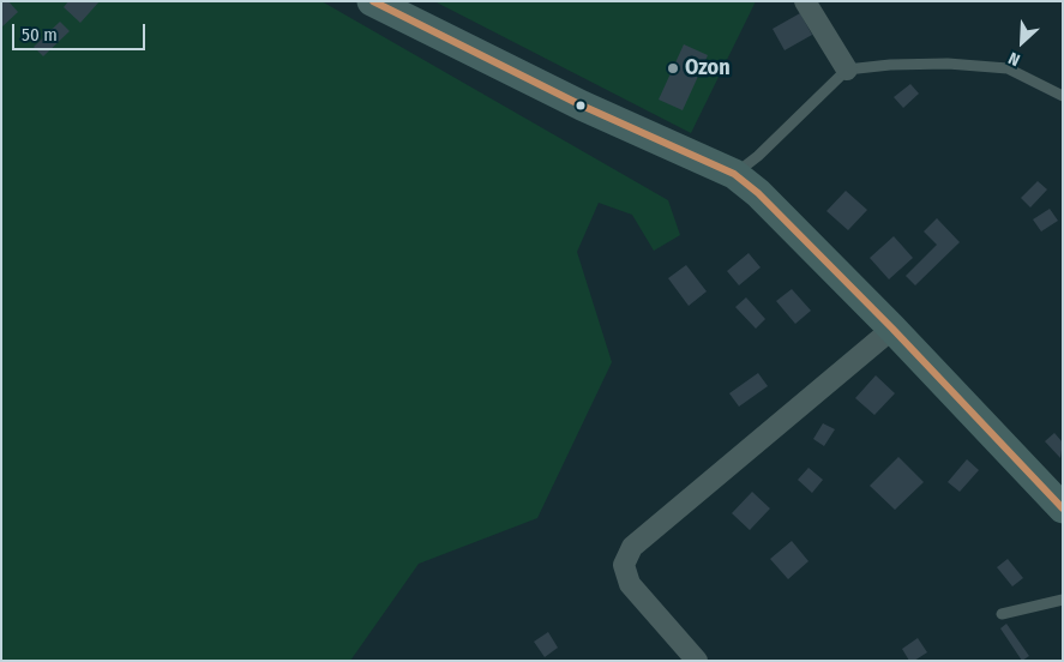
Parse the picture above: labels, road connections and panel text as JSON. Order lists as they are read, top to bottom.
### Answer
{
  "places": ["Ozon"],
  "scale_bar": "50 m",
  "north": "bottom left"
}
